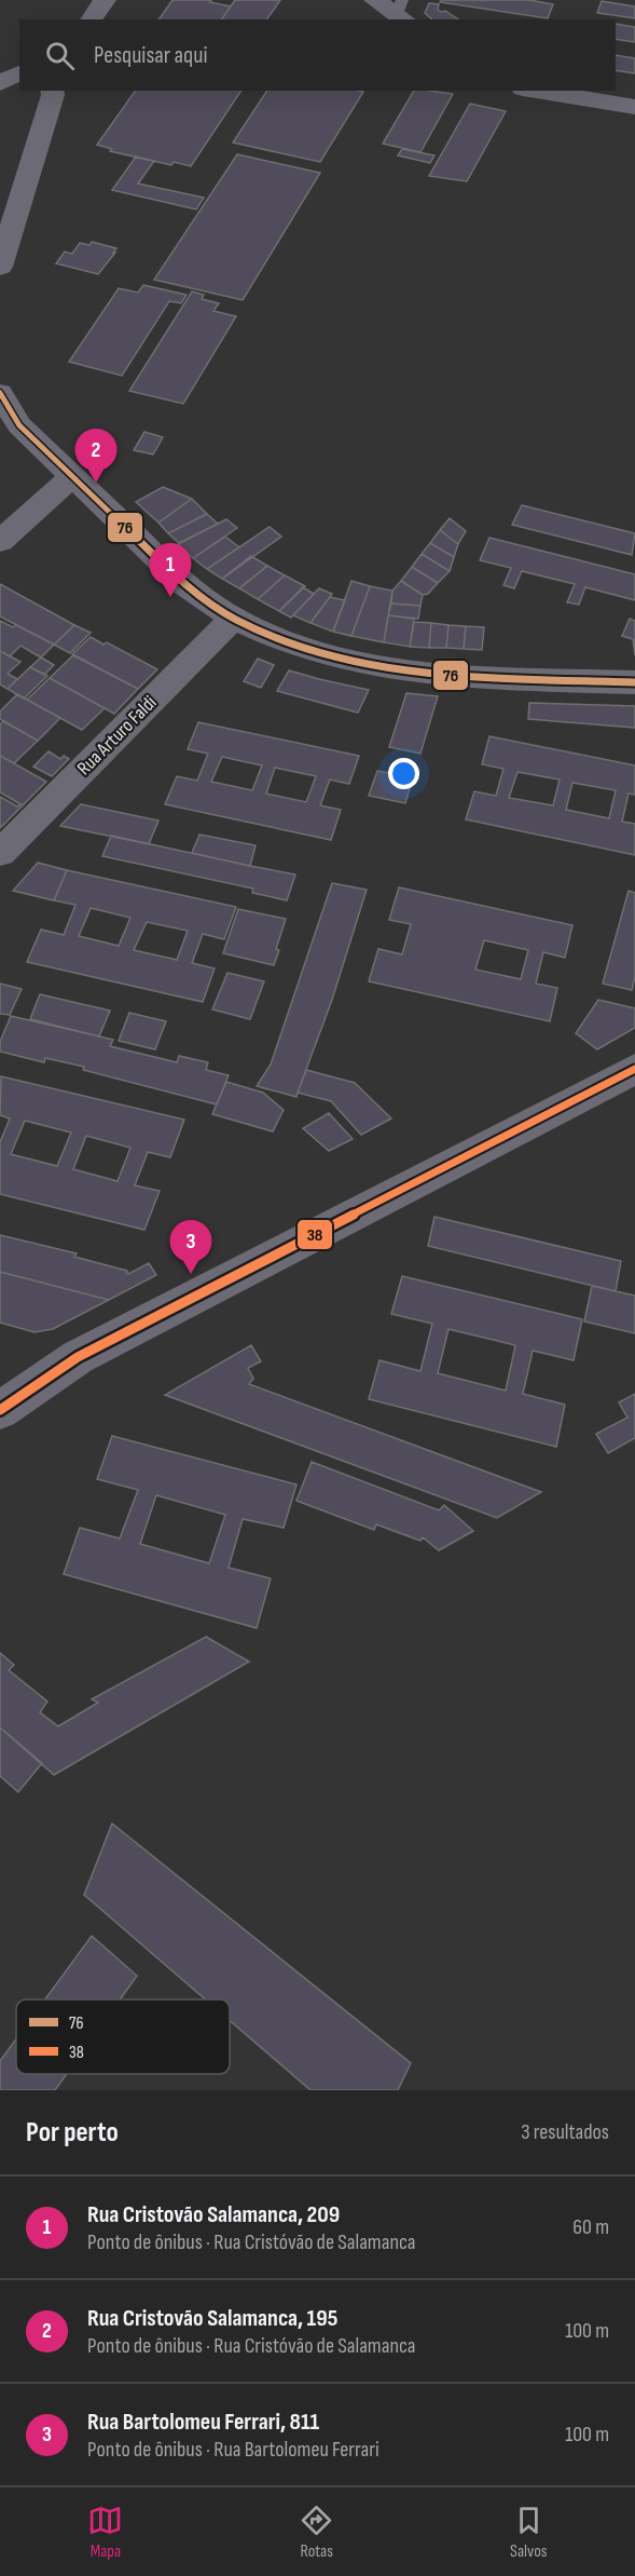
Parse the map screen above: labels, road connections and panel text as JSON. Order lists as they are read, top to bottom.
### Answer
{
  "streets": {
    "street": ["Rua Arturo Faldi"]
  },
  "lines": ["transit line 76", "transit line 38"],
  "legend": ["76", "38"],
  "page": {
    "search": "Pesquisar aqui",
    "pins": ["2", "1", "3"],
    "heading": ["Por perto", "3 resultados"],
    "list": [
      {
        "mark": "1",
        "name": "Rua Cristovão Salamanca, 209",
        "note": "Ponto de ônibus · Rua Cristóvão de Salamanca",
        "value": "60 m"
      },
      {
        "mark": "2",
        "name": "Rua Cristovão Salamanca, 195",
        "note": "Ponto de ônibus · Rua Cristóvão de Salamanca",
        "value": "100 m"
      },
      {
        "mark": "3",
        "name": "Rua Bartolomeu Ferrari, 811",
        "note": "Ponto de ônibus · Rua Bartolomeu Ferrari",
        "value": "100 m"
      }
    ],
    "nav": ["Mapa", "Rotas", "Salvos"]
  }
}
